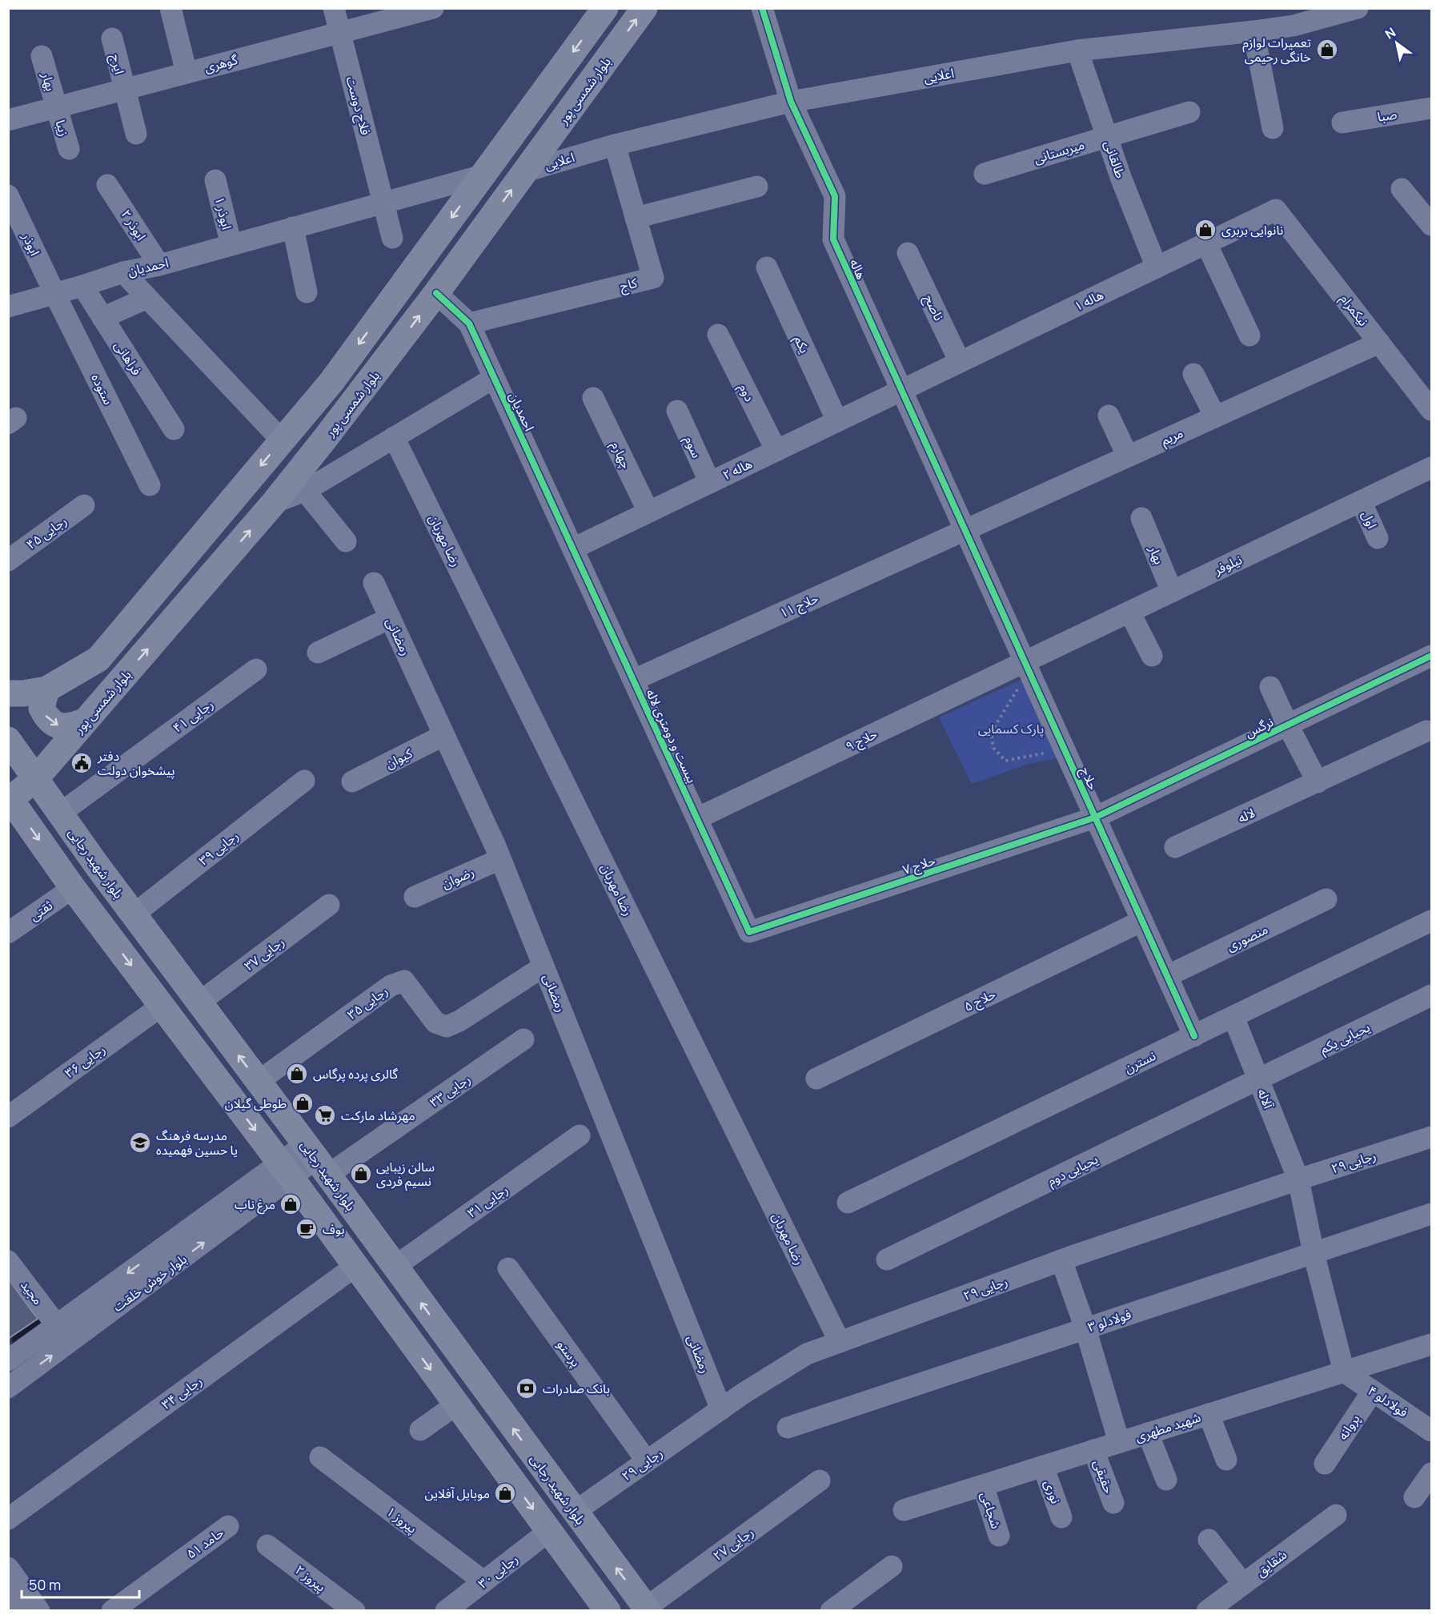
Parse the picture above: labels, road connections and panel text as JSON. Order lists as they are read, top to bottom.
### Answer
{
  "streets": {
    "main road": ["بلوار شمسی پور", "بلوار شهید رجایی"],
    "street": [
      "گوهری",
      "ایرج",
      "اعلایی",
      "بهار",
      "فلاح دوست",
      "صبا",
      "زیبا",
      "میربستانی",
      "طالقانی",
      "ابوذر ۱",
      "ابوذر ۲",
      "ابوذر",
      "احمدیان",
      "هاله",
      "کاج",
      "هاله ۱",
      "ناصح",
      "نیکمرام",
      "یکم",
      "فراهانی",
      "ستوده",
      "دوم",
      "مریم",
      "سوم",
      "چهارم",
      "هاله ۲",
      "اول",
      "رجایی ۴۵",
      "رضا مهربان",
      "نیلوفر",
      "حلاج ۱۱",
      "رمضانی",
      "رجایی ۴۱",
      "نرگس",
      "بیست و دومتری لاله",
      "حلاج ۹",
      "کیوان",
      "حلاج",
      "لاله",
      "رجایی ۳۹",
      "حلاج ۷",
      "رضوان",
      "ثقتی",
      "منصوری",
      "رجایی ۳۷",
      "حلاج ۵",
      "رجایی ۳۵",
      "یحیایی یکم",
      "رجایی ۳۶",
      "نسترن",
      "رجایی ۳۳",
      "آلاله",
      "رجایی ۲۹",
      "یحیایی دوم",
      "رجایی ۳۱",
      "بلوار خوش خلقت",
      "مجید",
      "فولادلو ۳",
      "پرستو",
      "رجایی ۳۴",
      "فولادلو ۴",
      "شهید مطهری",
      "پروانه",
      "حقیقی",
      "نوری",
      "شجاعی",
      "پیروز ۱",
      "حامد ۵۱",
      "رجایی ۲۷",
      "شقایق",
      "رجایی ۳۰",
      "پیروز ۲"
    ]
  },
  "crossings": [
    ["گوهری", "ایرج"],
    ["گوهری", "بهار"],
    ["گوهری", "فلاح دوست"],
    ["گوهری", "زیبا"],
    ["اعلایی", "بلوار شمسی پور"],
    ["اعلایی", "طالقانی"],
    ["اعلایی", "هاله"],
    ["اعلایی", "کاج"],
    ["بهار", "زیبا"],
    ["بهار", "نیلوفر"],
    ["بلوار شمسی پور", "احمدیان"],
    ["بلوار شمسی پور", "بلوار شهید رجایی"],
    ["فلاح دوست", "احمدیان"],
    ["میربستانی", "طالقانی"],
    ["طالقانی", "هاله ۱"],
    ["ابوذر ۱", "احمدیان"],
    ["ابوذر ۲", "احمدیان"],
    ["ابوذر", "احمدیان"],
    ["ابوذر", "ستوده"],
    ["احمدیان", "کاج"],
    ["احمدیان", "فراهانی"],
    ["احمدیان", "ستوده"],
    ["احمدیان", "هاله ۲"],
    ["احمدیان", "بیست و دومتری لاله"],
    ["هاله", "هاله ۱"],
    ["هاله", "مریم"],
    ["هاله", "هاله ۲"],
    ["هاله", "حلاج ۱۱"],
    ["هاله", "حلاج"],
    ["هاله ۱", "ناصح"],
    ["هاله ۱", "نیکمرام"],
    ["هاله ۱", "هاله ۲"],
    ["نیکمرام", "مریم"],
    ["یکم", "هاله ۲"],
    ["دوم", "هاله ۲"],
    ["مریم", "حلاج ۱۱"],
    ["مریم", "حلاج"],
    ["سوم", "هاله ۲"],
    ["چهارم", "هاله ۲"],
    ["هاله ۲", "بیست و دومتری لاله"],
    ["اول", "نیلوفر"],
    ["رضا مهربان", "رجایی ۲۹"],
    ["نیلوفر", "حلاج ۹"],
    ["نیلوفر", "حلاج"],
    ["حلاج ۱۱", "بیست و دومتری لاله"],
    ["حلاج ۱۱", "حلاج"],
    ["رمضانی", "کیوان"],
    ["رمضانی", "رضوان"],
    ["رمضانی", "رجایی ۳۵"],
    ["رمضانی", "رجایی ۲۹"],
    ["رجایی ۴۱", "بلوار شهید رجایی"],
    ["نرگس", "حلاج"],
    ["نرگس", "حلاج ۷"],
    ["بیست و دومتری لاله", "حلاج ۹"],
    ["بیست و دومتری لاله", "حلاج ۷"],
    ["حلاج ۹", "حلاج"],
    ["حلاج", "حلاج ۷"],
    ["حلاج", "منصوری"],
    ["حلاج", "حلاج ۵"],
    ["حلاج", "نسترن"],
    ["رجایی ۳۹", "بلوار شهید رجایی"],
    ["بلوار شهید رجایی", "رجایی ۳۷"],
    ["بلوار شهید رجایی", "رجایی ۳۵"],
    ["بلوار شهید رجایی", "رجایی ۳۳"],
    ["بلوار شهید رجایی", "رجایی ۲۹"],
    ["بلوار شهید رجایی", "رجایی ۳۱"],
    ["بلوار شهید رجایی", "رجایی ۲۷"],
    ["یحیایی یکم", "آلاله"],
    ["یحیایی یکم", "یحیایی دوم"],
    ["نسترن", "آلاله"],
    ["رجایی ۳۳", "بلوار خوش خلقت"],
    ["آلاله", "رجایی ۲۹"],
    ["آلاله", "یحیایی دوم"],
    ["آلاله", "فولادلو ۳"],
    ["آلاله", "فولادلو ۴"],
    ["آلاله", "شهید مطهری"],
    ["رجایی ۲۹", "پرستو"],
    ["بلوار خوش خلقت", "مجید"],
    ["فولادلو ۴", "شهید مطهری"],
    ["فولادلو ۴", "پروانه"],
    ["شهید مطهری", "حقیقی"],
    ["شهید مطهری", "نوری"],
    ["شهید مطهری", "شجاعی"],
    ["پیروز ۱", "رجایی ۳۰"]
  ],
  "parks": ["پارک کسمایی"],
  "places": {
    "shop": [
      "تعمیرات لوازم خانگی رحیمی",
      "نانوایی بربری",
      "گالری پرده پرگاس",
      "طوطی گیلان",
      "سالن زیبایی نسیم فردی",
      "مرغ ناب",
      "موبایل آفلاین"
    ],
    "public building": ["دفتر پیشخوان دولت"],
    "supermarket": ["مهرشاد مارکت"],
    "school or university": ["مدرسه فرهنگ یا حسین فهمیده"],
    "cafe": ["بوف"],
    "bank": ["بانک صادرات"]
  },
  "scale_bar": "50 m",
  "north": "top left"
}
